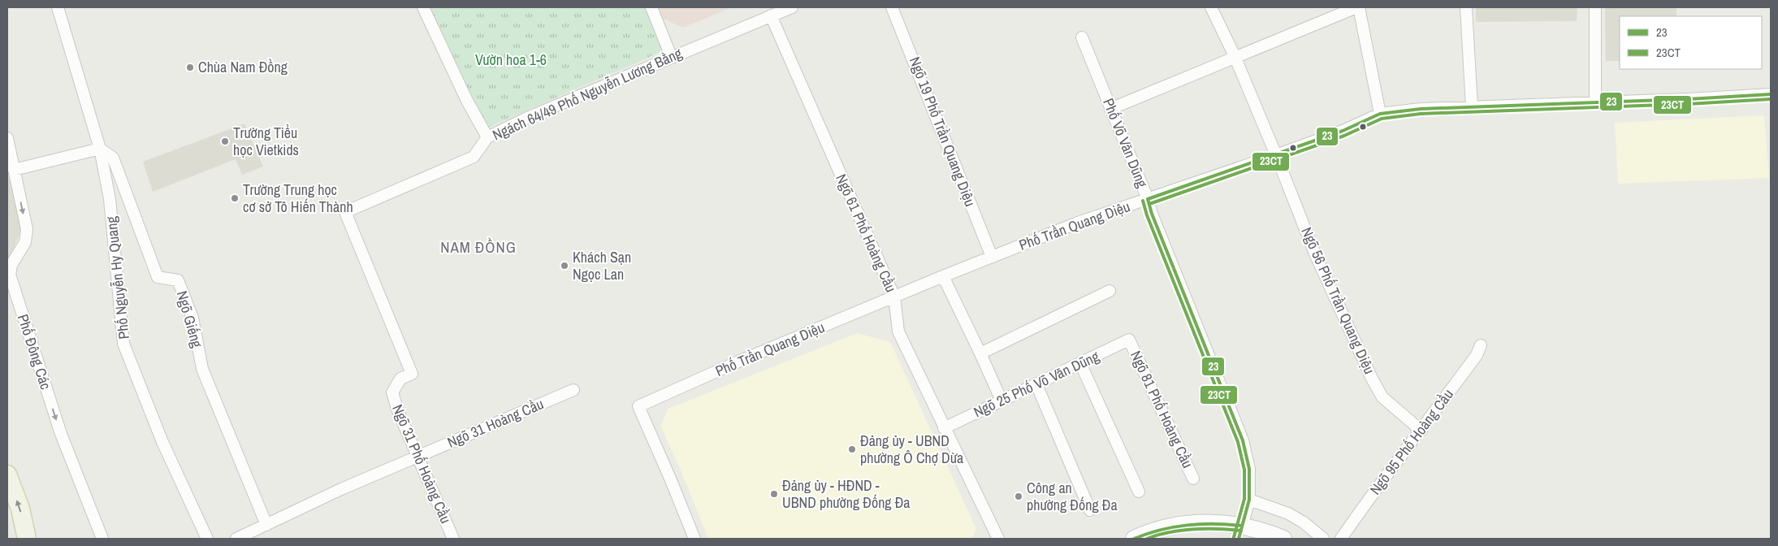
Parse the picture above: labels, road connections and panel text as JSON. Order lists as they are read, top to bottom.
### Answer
{
  "streets": {
    "street": [
      "Ngách 64/49 Phố Nguyễn Lương Bằng",
      "Ngõ 19 Phố Trần Quang Diệu",
      "Phố Võ Văn Dũng",
      "Phố Trần Quang Diệu",
      "Ngõ 61 Phố Hoàng Cầu",
      "Phố Nguyễn Hy Quang",
      "Ngõ 56 Phố Trần Quang Diệu",
      "Ngõ Giếng",
      "Phố Đông Các",
      "Ngõ 25 Phố Võ Văn Dũng",
      "Ngõ 81 Phố Hoàng Cầu",
      "Ngõ 31 Hoàng Cầu",
      "Ngõ 95 Phố Hoàng Cầu",
      "Ngõ 31 Phố Hoàng Cầu"
    ]
  },
  "crossings": [
    ["Ngách 64/49 Phố Nguyễn Lương Bằng", "Ngõ 61 Phố Hoàng Cầu"],
    ["Ngách 64/49 Phố Nguyễn Lương Bằng", "Ngõ 31 Phố Hoàng Cầu"],
    ["Ngõ 19 Phố Trần Quang Diệu", "Phố Trần Quang Diệu"],
    ["Phố Võ Văn Dũng", "Phố Trần Quang Diệu"],
    ["Phố Trần Quang Diệu", "Ngõ 61 Phố Hoàng Cầu"],
    ["Phố Trần Quang Diệu", "Ngõ 56 Phố Trần Quang Diệu"],
    ["Ngõ 61 Phố Hoàng Cầu", "Ngõ 25 Phố Võ Văn Dũng"],
    ["Phố Nguyễn Hy Quang", "Ngõ Giếng"],
    ["Ngõ 56 Phố Trần Quang Diệu", "Ngõ 95 Phố Hoàng Cầu"],
    ["Ngõ 25 Phố Võ Văn Dũng", "Ngõ 81 Phố Hoàng Cầu"],
    ["Ngõ 31 Hoàng Cầu", "Ngõ 31 Phố Hoàng Cầu"]
  ],
  "one_way": ["Phố Đông Các"],
  "districts": ["NAM ĐỒNG"],
  "parks": ["Vườn hoa 1-6"],
  "places": [
    "Chùa Nam Đồng",
    "Trường Tiểu học Vietkids",
    "Trường Trung học cơ sở Tô Hiến Thành",
    "Khách Sạn Ngọc Lan",
    "Đảng ủy - UBND phường Ô Chợ Dừa",
    "Đảng ủy - HĐND - UBND phường Đống Đa",
    "Công an phường Đống Đa"
  ],
  "lines": ["transit line 23", "transit line 23CT"],
  "legend": ["23", "23CT"]
}
